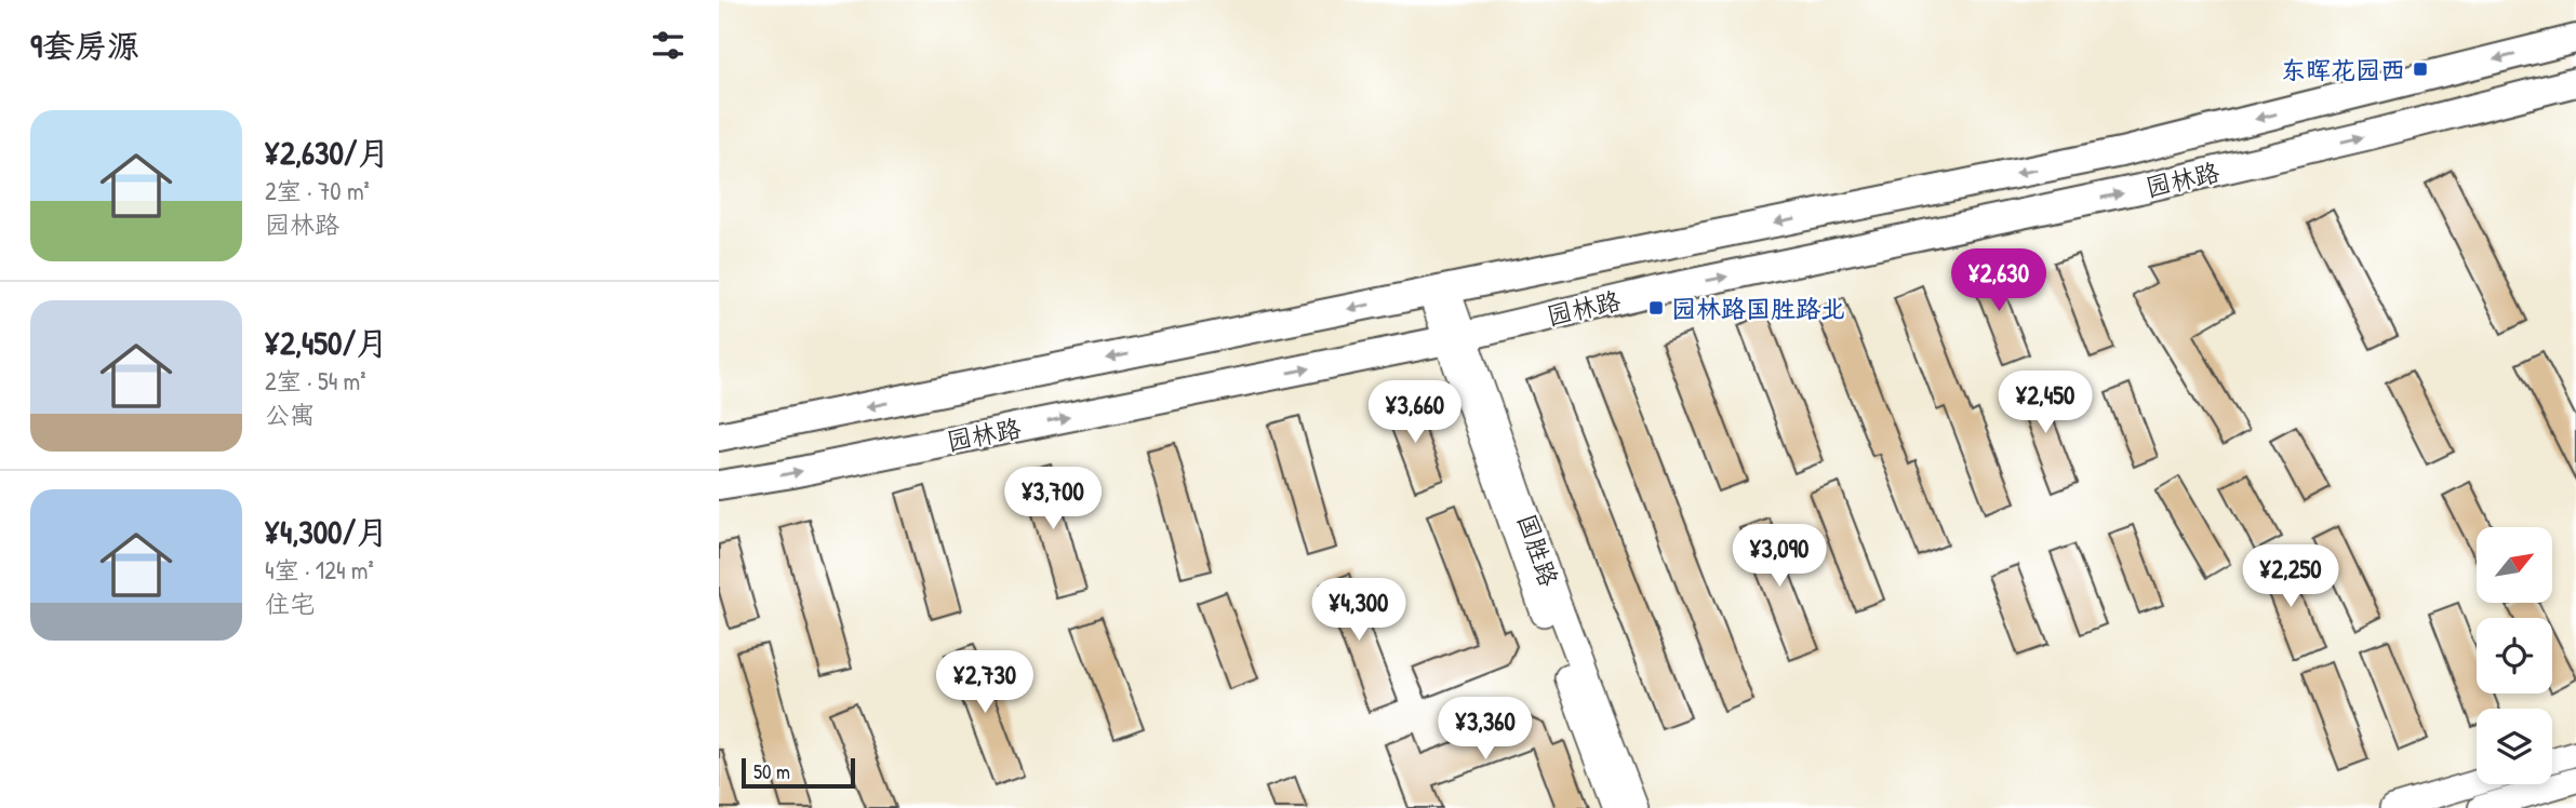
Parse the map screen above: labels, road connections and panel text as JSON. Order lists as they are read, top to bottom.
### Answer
{
  "streets": {
    "main road": ["园林路"],
    "street": ["国胜路"]
  },
  "crossings": [
    ["园林路", "国胜路"]
  ],
  "places": {
    "transit": ["东晖花园西", "园林路国胜路北"]
  },
  "scale_bar": "50 m",
  "north": "top right",
  "page": {
    "heading": "9套房源",
    "list": [
      {
        "name": "¥2,630/月",
        "note": "2室 · 70 m² · 园林路"
      },
      {
        "name": "¥2,450/月",
        "note": "2室 · 54 m² · 公寓"
      },
      {
        "name": "¥4,300/月",
        "note": "4室 · 124 m² · 住宅"
      }
    ],
    "price": [
      "¥2,630",
      "¥2,450",
      "¥3,660",
      "¥3,700",
      "¥3,090",
      "¥2,250",
      "¥4,300",
      "¥2,730",
      "¥3,360"
    ],
    "scale": "50 m"
  }
}
